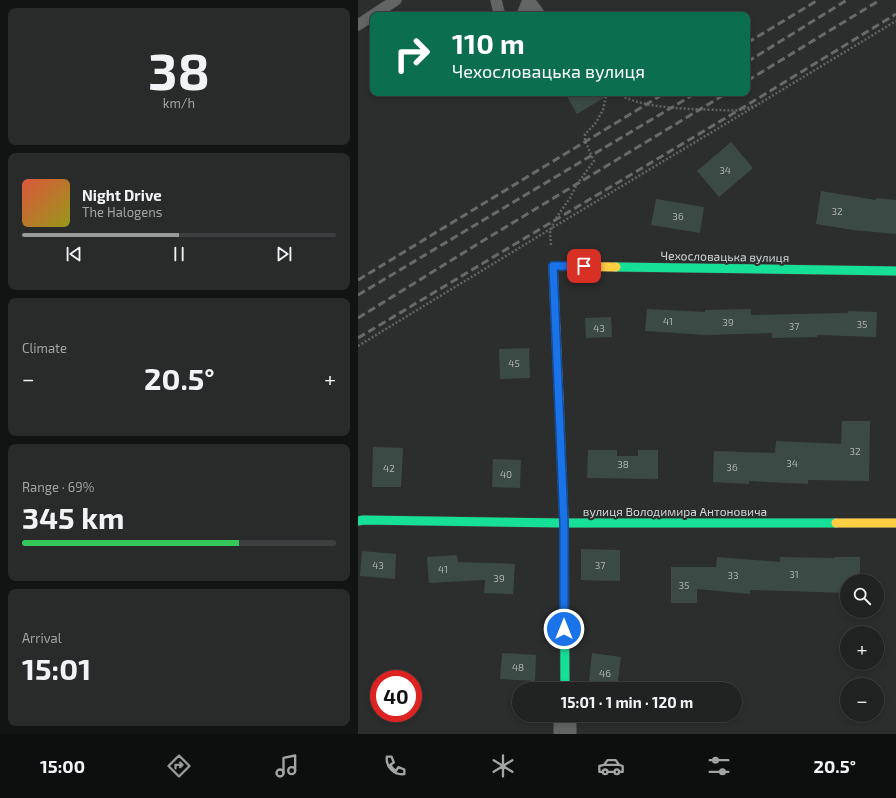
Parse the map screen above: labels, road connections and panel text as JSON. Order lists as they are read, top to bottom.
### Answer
{
  "streets": {
    "street": ["Чехословацька вулиця", "вулиця Володимира Антоновича"]
  },
  "house_numbers": [
    "34",
    "32",
    "36",
    "41",
    "39",
    "35",
    "37",
    "43",
    "45",
    "32",
    "34",
    "38",
    "36",
    "42",
    "40",
    "43",
    "37",
    "41",
    "31",
    "33",
    "39",
    "35",
    "48",
    "46"
  ],
  "page": {
    "tile": [
      ["38", "km/h"],
      "Climate",
      ["Range · 69%", "345 km"],
      ["Arrival", "15:01"]
    ],
    "turn": ["110 m", "Чехословацька вулиця"],
    "song": ["Night Drive", "The Halogens"],
    "heat": ["−", "20.5°", "+"],
    "map_buttons": ["+", "−"],
    "limit": "40",
    "trip": "15:01 · 1 min · 120 m",
    "tabs": ["15:00", "20.5°"]
  }
}
